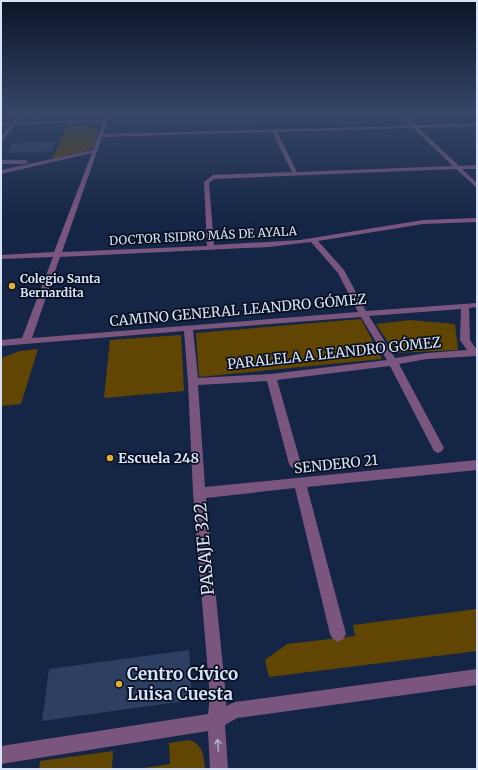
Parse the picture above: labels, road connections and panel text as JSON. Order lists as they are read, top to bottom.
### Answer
{
  "streets": {
    "street": [
      "DOCTOR ISIDRO MÁS DE AYALA",
      "CAMINO GENERAL LEANDRO GÓMEZ",
      "PARALELA A LEANDRO GÓMEZ",
      "SENDERO 21",
      "PASAJE 322"
    ]
  },
  "crossings": [
    ["CAMINO GENERAL LEANDRO GÓMEZ", "PASAJE 322"],
    ["PARALELA A LEANDRO GÓMEZ", "PASAJE 322"],
    ["SENDERO 21", "PASAJE 322"]
  ],
  "places": ["Colegio Santa Bernardita", "Escuela 248", "Centro Cívico Luisa Cuesta"]
}
